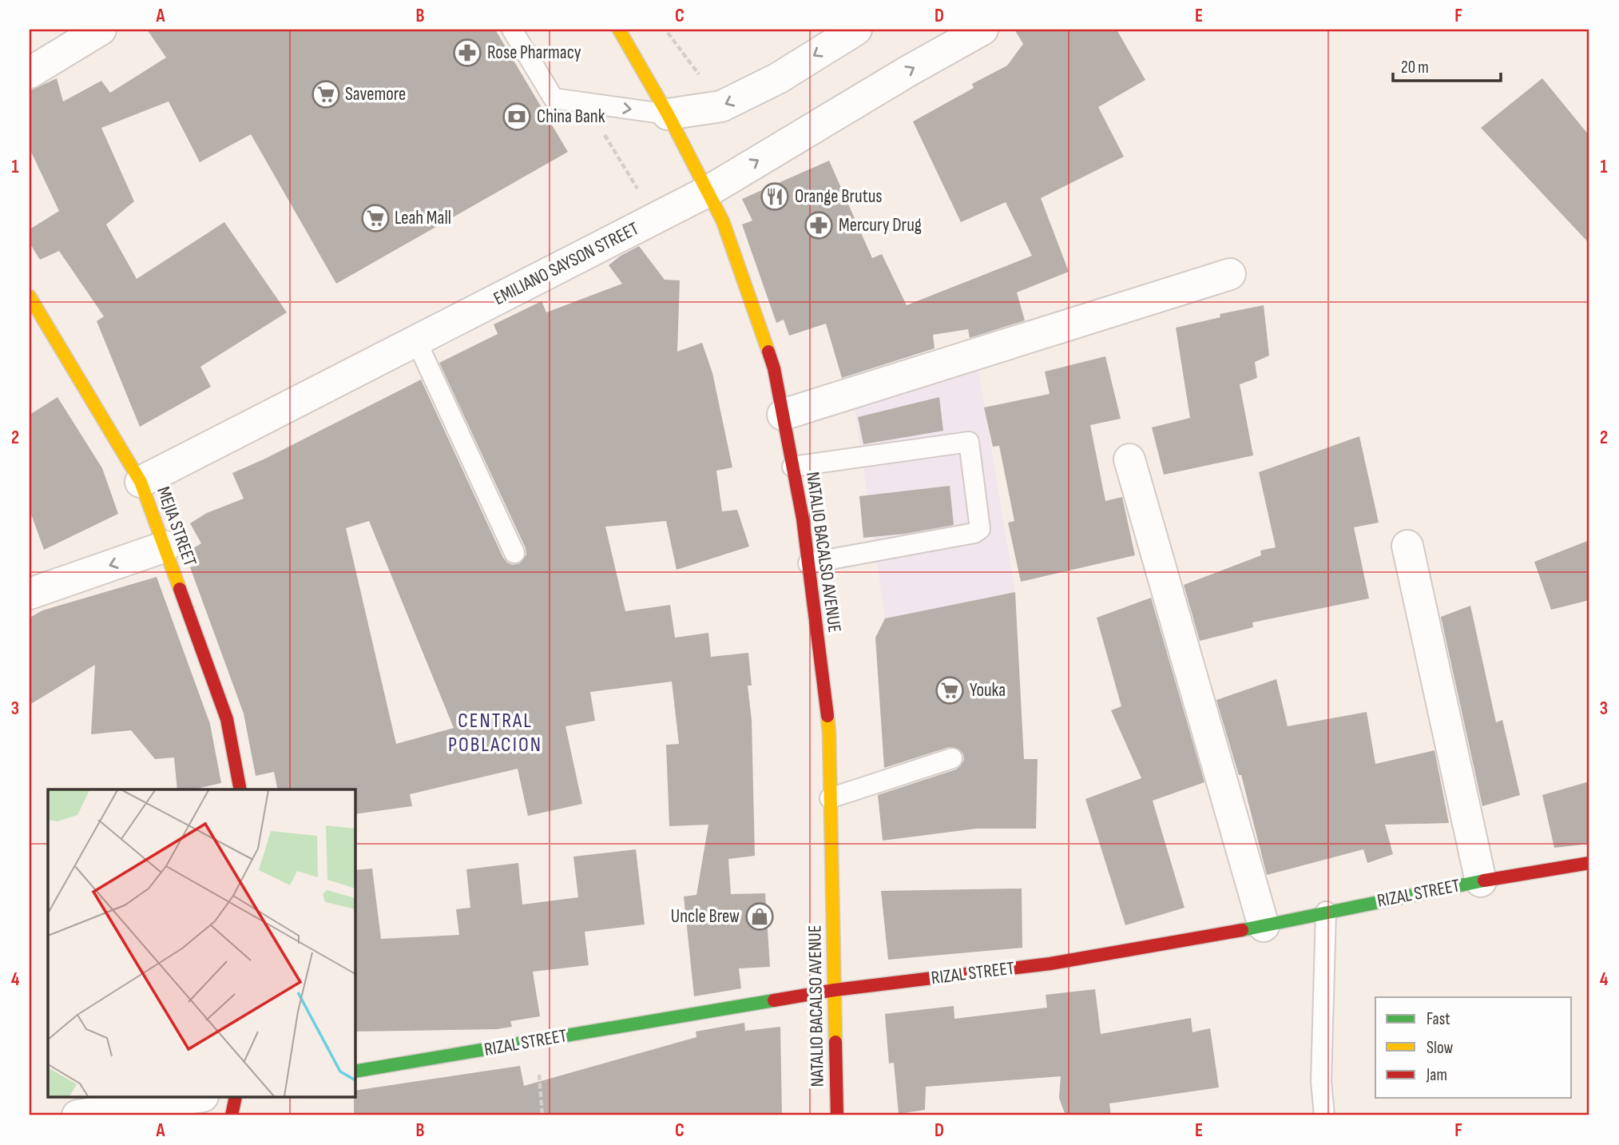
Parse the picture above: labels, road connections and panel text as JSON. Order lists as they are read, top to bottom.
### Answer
{
  "streets": {
    "main road": ["MEJIA STREET", "NATALIO BACALSO AVENUE", "RIZAL STREET"],
    "street": ["EMILIANO SAYSON STREET"]
  },
  "crossings": [
    ["EMILIANO SAYSON STREET", "MEJIA STREET"],
    ["EMILIANO SAYSON STREET", "NATALIO BACALSO AVENUE"],
    ["NATALIO BACALSO AVENUE", "RIZAL STREET"]
  ],
  "districts": ["CENTRAL POBLACION"],
  "places": {
    "pharmacy": ["Rose Pharmacy", "Mercury Drug"],
    "supermarket": ["Savemore", "Leah Mall", "Youka"],
    "bank": ["China Bank"],
    "restaurant": ["Orange Brutus"],
    "shop": ["Uncle Brew"]
  },
  "legend": ["Fast", "Slow", "Jam"],
  "scale_bar": "20 m",
  "grid": {
    "columns": [
      "A",
      "B",
      "C",
      "D",
      "E",
      "F"
    ],
    "rows": [
      "1",
      "2",
      "3",
      "4"
    ]
  }
}
